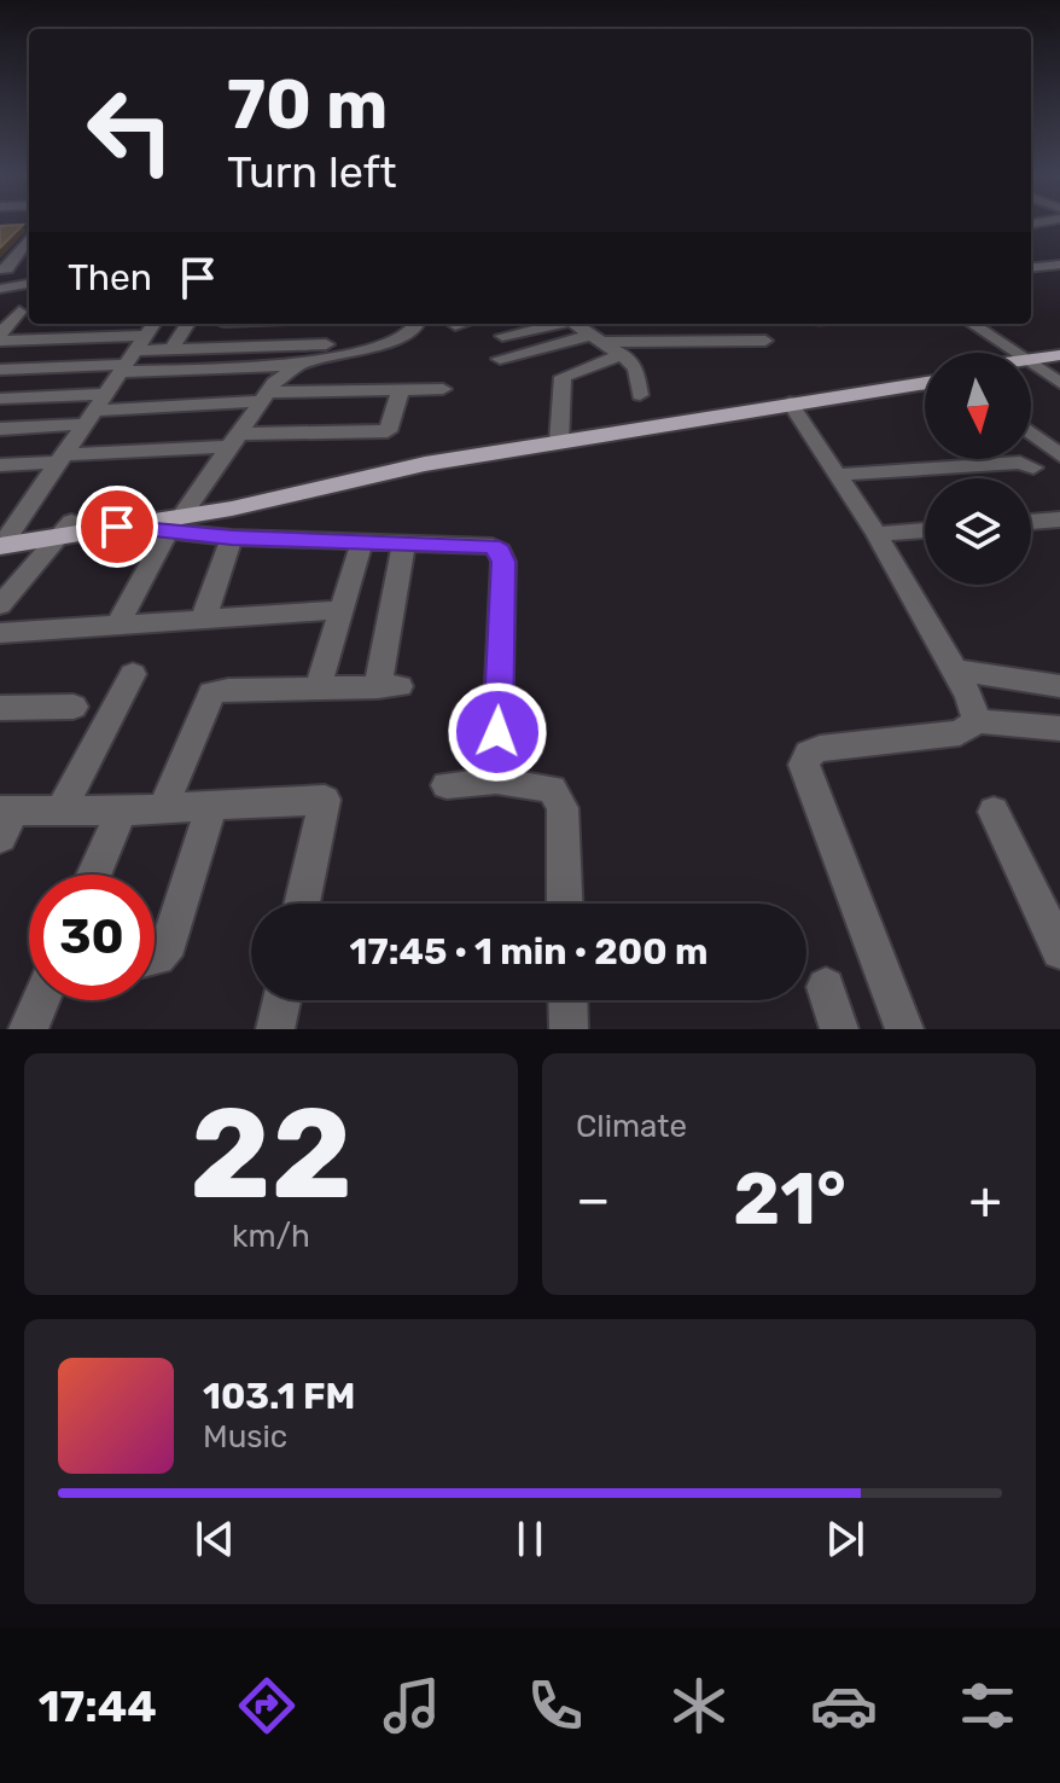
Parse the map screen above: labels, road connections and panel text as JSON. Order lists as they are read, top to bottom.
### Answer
{
  "north": "bottom",
  "page": {
    "turn": ["70 m", "Turn left"],
    "then": "Then",
    "limit": "30",
    "trip": "17:45 · 1 min · 200 m",
    "tile": [
      ["22", "km/h"],
      "Climate"
    ],
    "heat": ["−", "21°", "+"],
    "song": ["103.1 FM", "Music"],
    "tabs": "17:44"
  }
}
